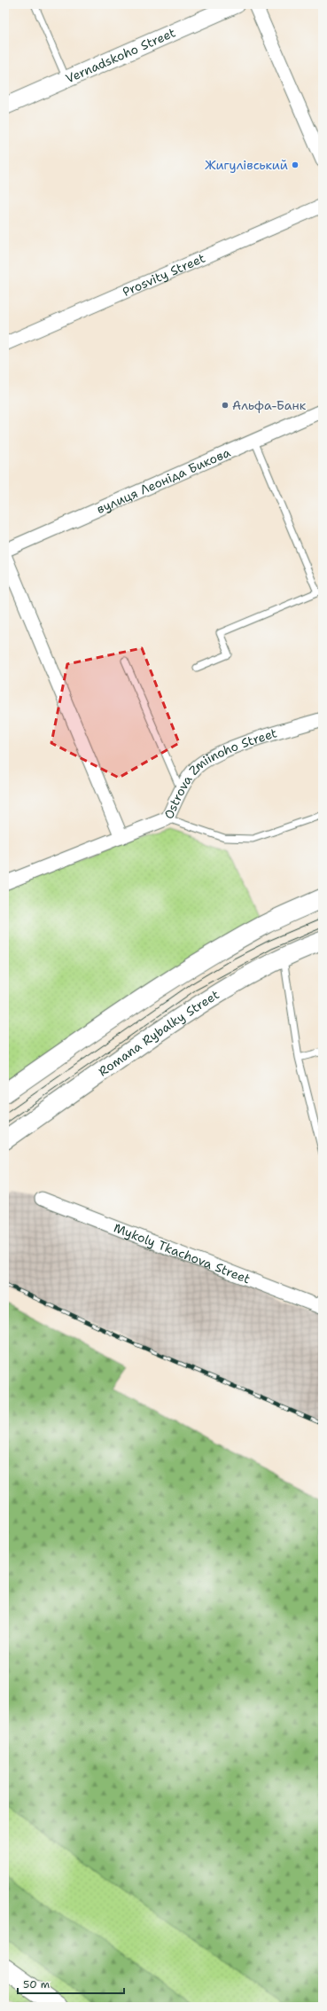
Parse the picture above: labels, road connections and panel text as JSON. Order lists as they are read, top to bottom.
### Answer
{
  "streets": {
    "main road": ["Romana Rybalky Street"],
    "street": [
      "Vernadskoho Street",
      "Prosvity Street",
      "вулиця Леоніда Бикова",
      "Ostrova Zmiinoho Street",
      "Mykoly Tkachova Street"
    ]
  },
  "places": ["Жигулівський", "Альфа-Банк"],
  "scale_bar": "50 m"
}
